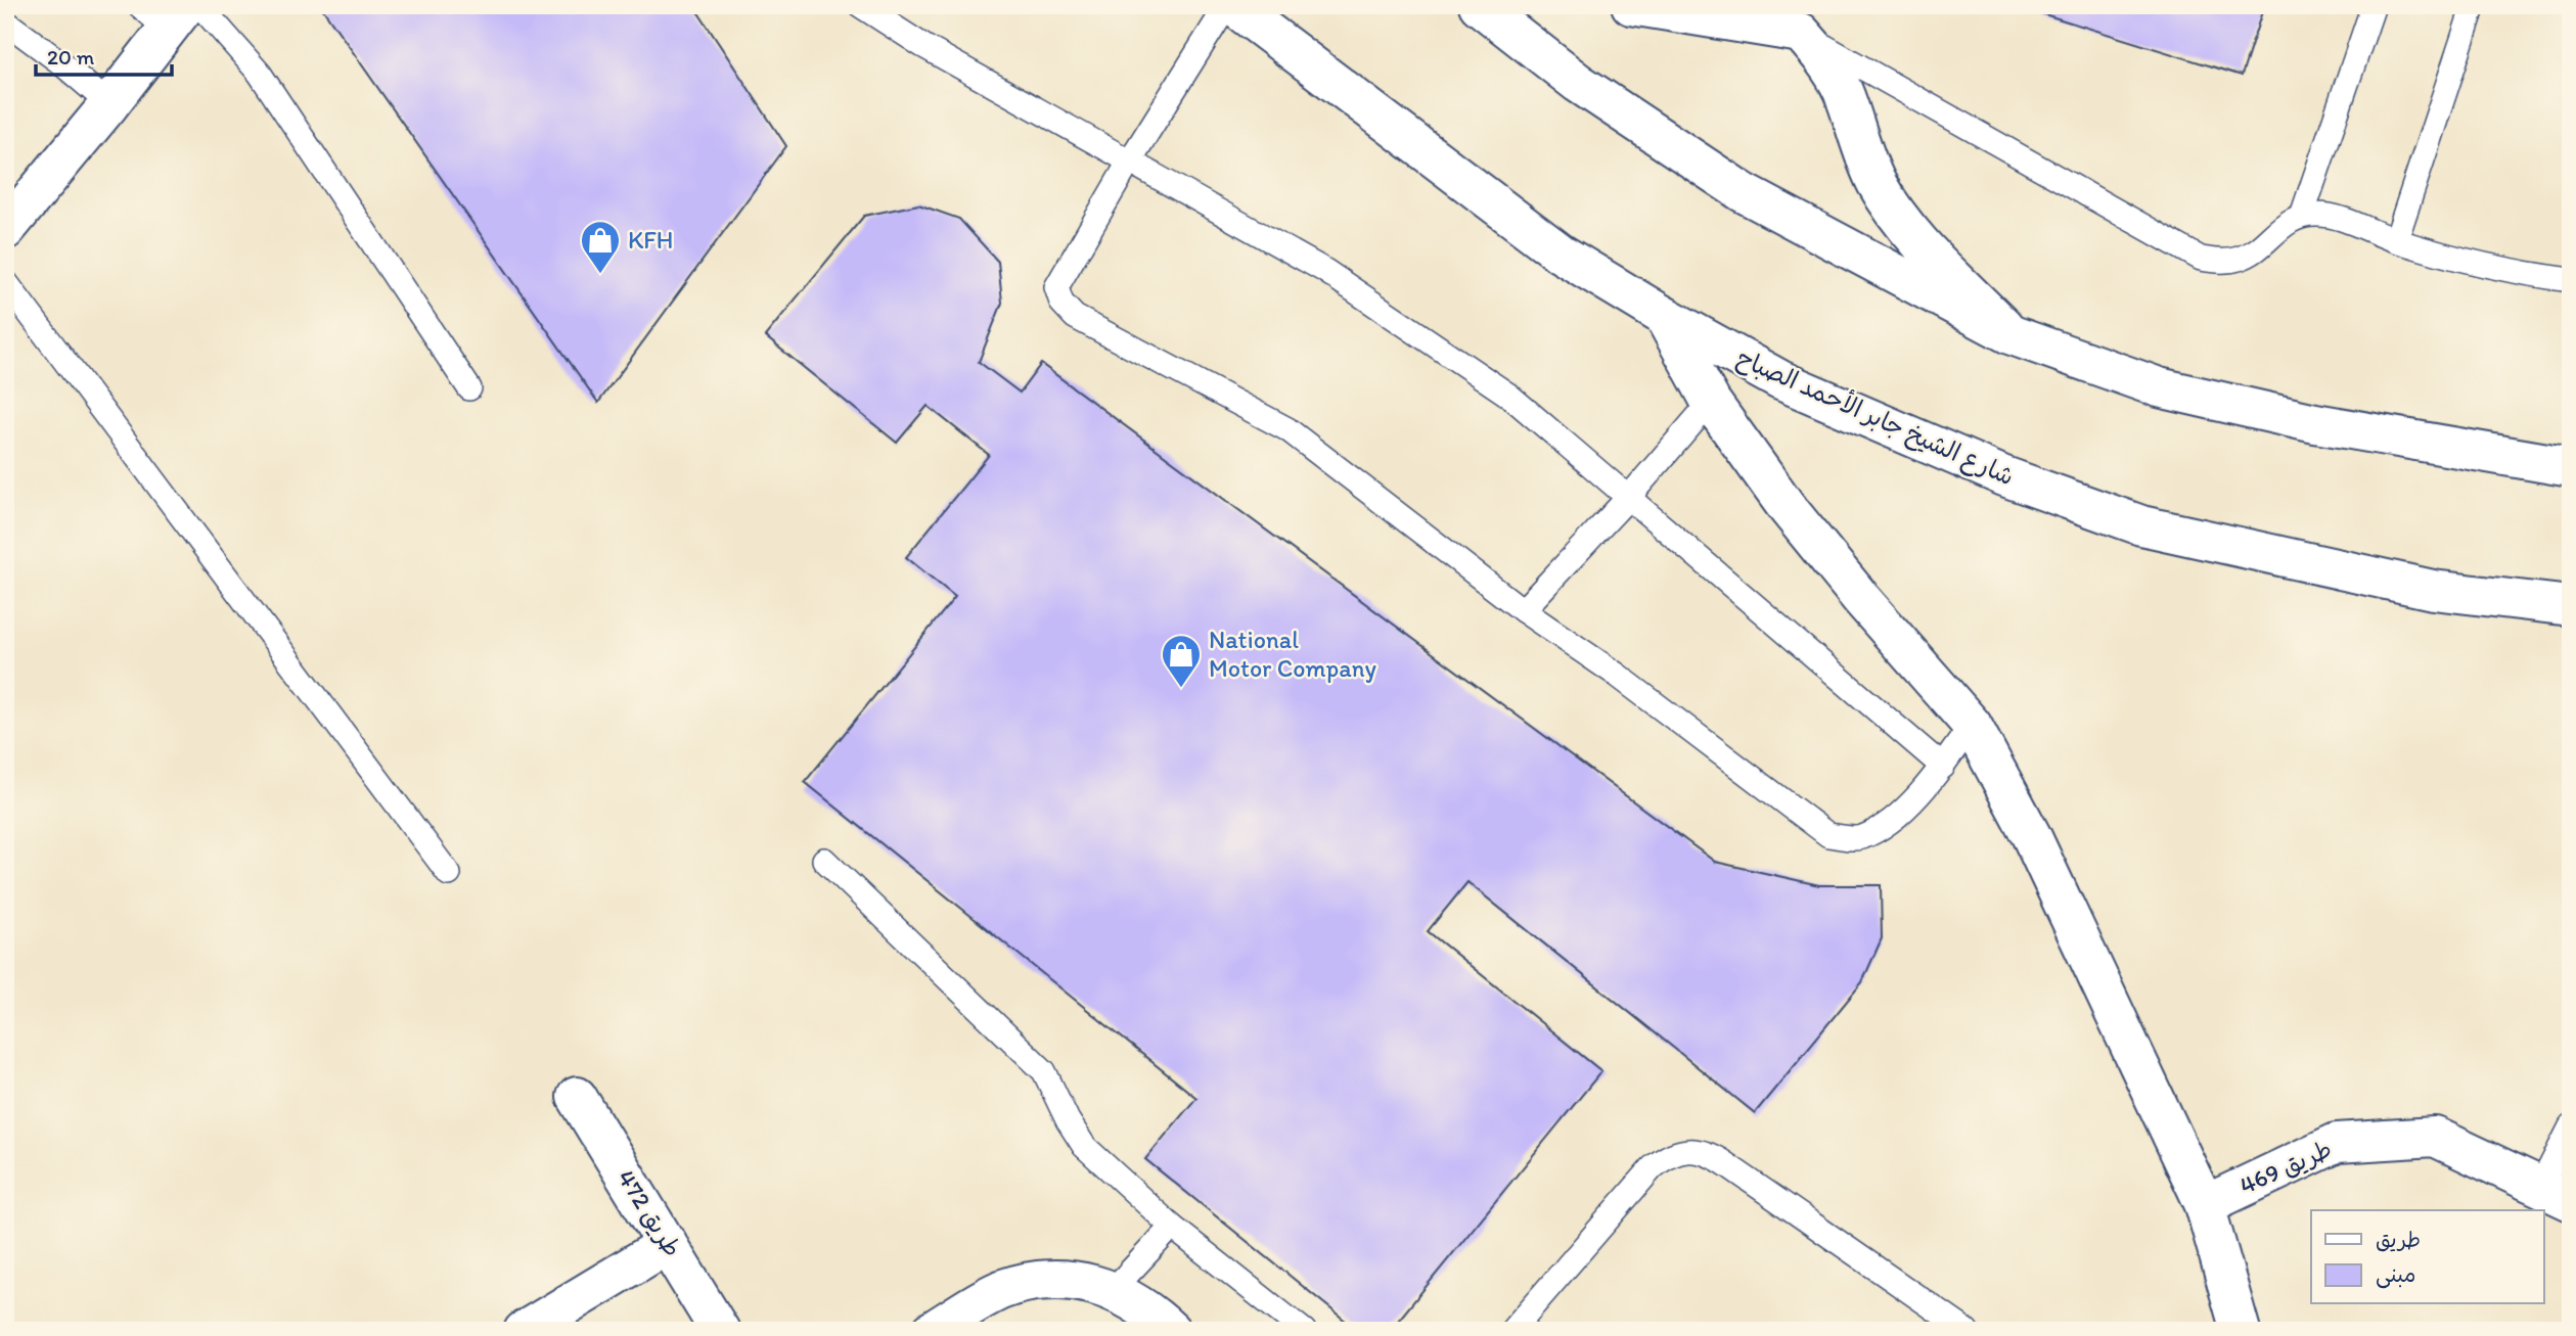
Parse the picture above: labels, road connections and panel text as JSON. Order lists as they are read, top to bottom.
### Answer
{
  "streets": {
    "street": ["شارع الشيخ جابر الأحمد الصباح", "طريق 469", "طريق 472"]
  },
  "places": {
    "shop": ["KFH", "National Motor Company"]
  },
  "legend": ["طريق", "مبنى"],
  "scale_bar": "20 m"
}
